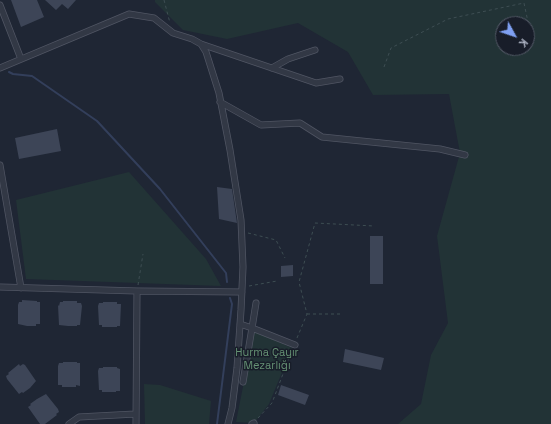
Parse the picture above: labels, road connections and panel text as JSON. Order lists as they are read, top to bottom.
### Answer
{
  "parks": ["Hurma Çayır Mezarlığı"],
  "north": "bottom right"
}
